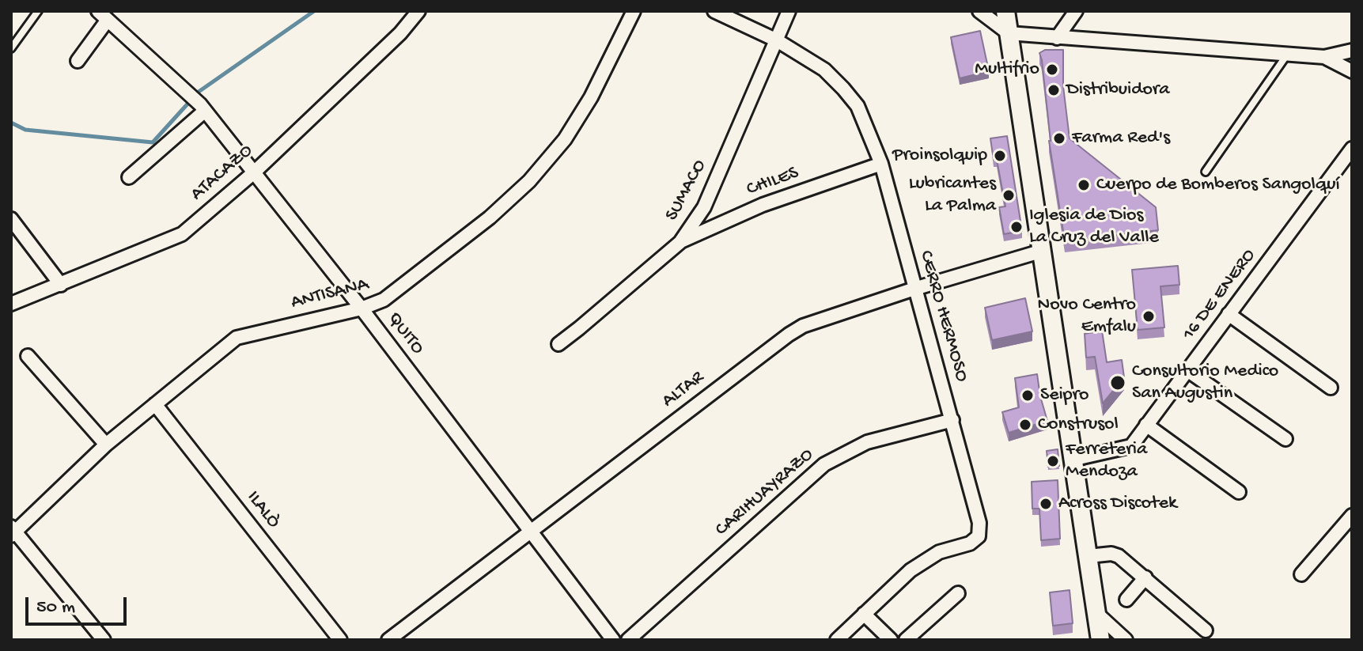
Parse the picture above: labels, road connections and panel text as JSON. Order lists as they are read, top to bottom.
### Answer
{
  "streets": {
    "street": [
      "ATACAZO",
      "CHILES",
      "SUMACO",
      "ANTISANA",
      "16 DE ENERO",
      "CERRO HERMOSO",
      "QUITO",
      "ALTAR",
      "CARIHUAYRAZO",
      "ILALÒ"
    ]
  },
  "crossings": [
    ["ATACAZO", "QUITO"],
    ["CHILES", "SUMACO"],
    ["CHILES", "CERRO HERMOSO"],
    ["SUMACO", "CERRO HERMOSO"],
    ["ANTISANA", "QUITO"],
    ["ANTISANA", "ILALÒ"],
    ["CERRO HERMOSO", "ALTAR"],
    ["CERRO HERMOSO", "CARIHUAYRAZO"],
    ["QUITO", "ALTAR"]
  ],
  "places": [
    "Multifrio",
    "Distribuidora",
    "Farma Red's",
    "Proinsolquip",
    "Cuerpo de Bomberos Sangolquí",
    "Lubricantes La Palma",
    "Iglesia de Dios La Cruz del Valle",
    "Novo Centro Emfalu",
    "Consultorio Medico San Augustin",
    "Seipro",
    "Construsol",
    "Ferreteria Mendoza",
    "Across Discotek"
  ],
  "scale_bar": "50 m"
}
